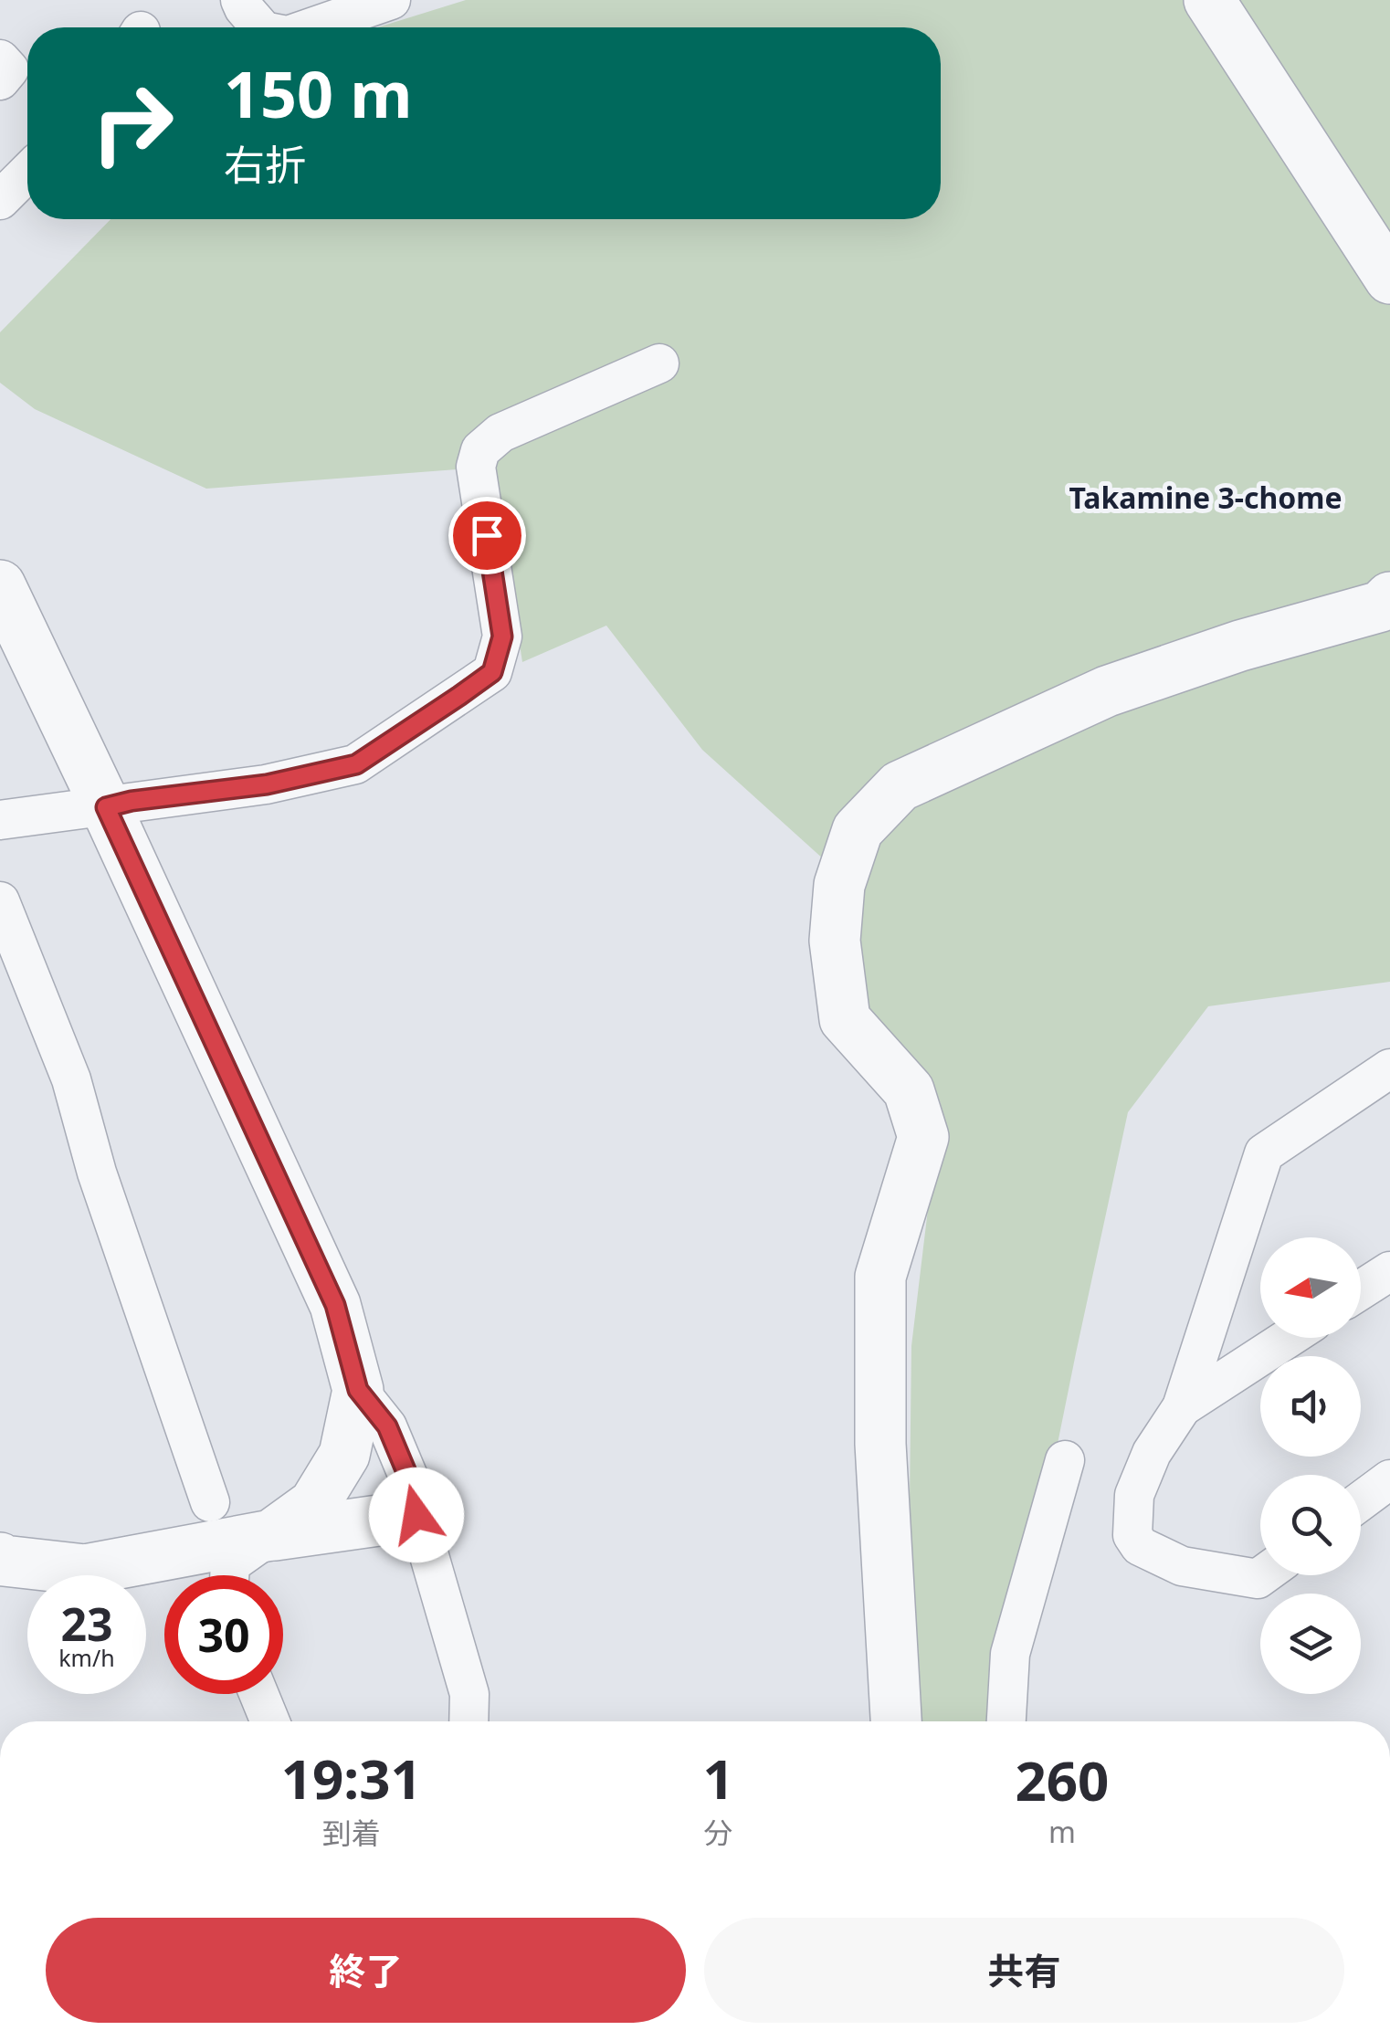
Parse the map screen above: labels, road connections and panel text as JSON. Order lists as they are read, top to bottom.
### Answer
{
  "districts": ["Takamine 3-chome"],
  "north": "left",
  "page": {
    "turn": ["150 m", "右折"],
    "speed": "23 km/h",
    "limit": "30",
    "eta": [
      "19:31",
      "到着",
      "1",
      "分",
      "260",
      "m"
    ],
    "buttons": ["終了", "共有"]
  }
}
